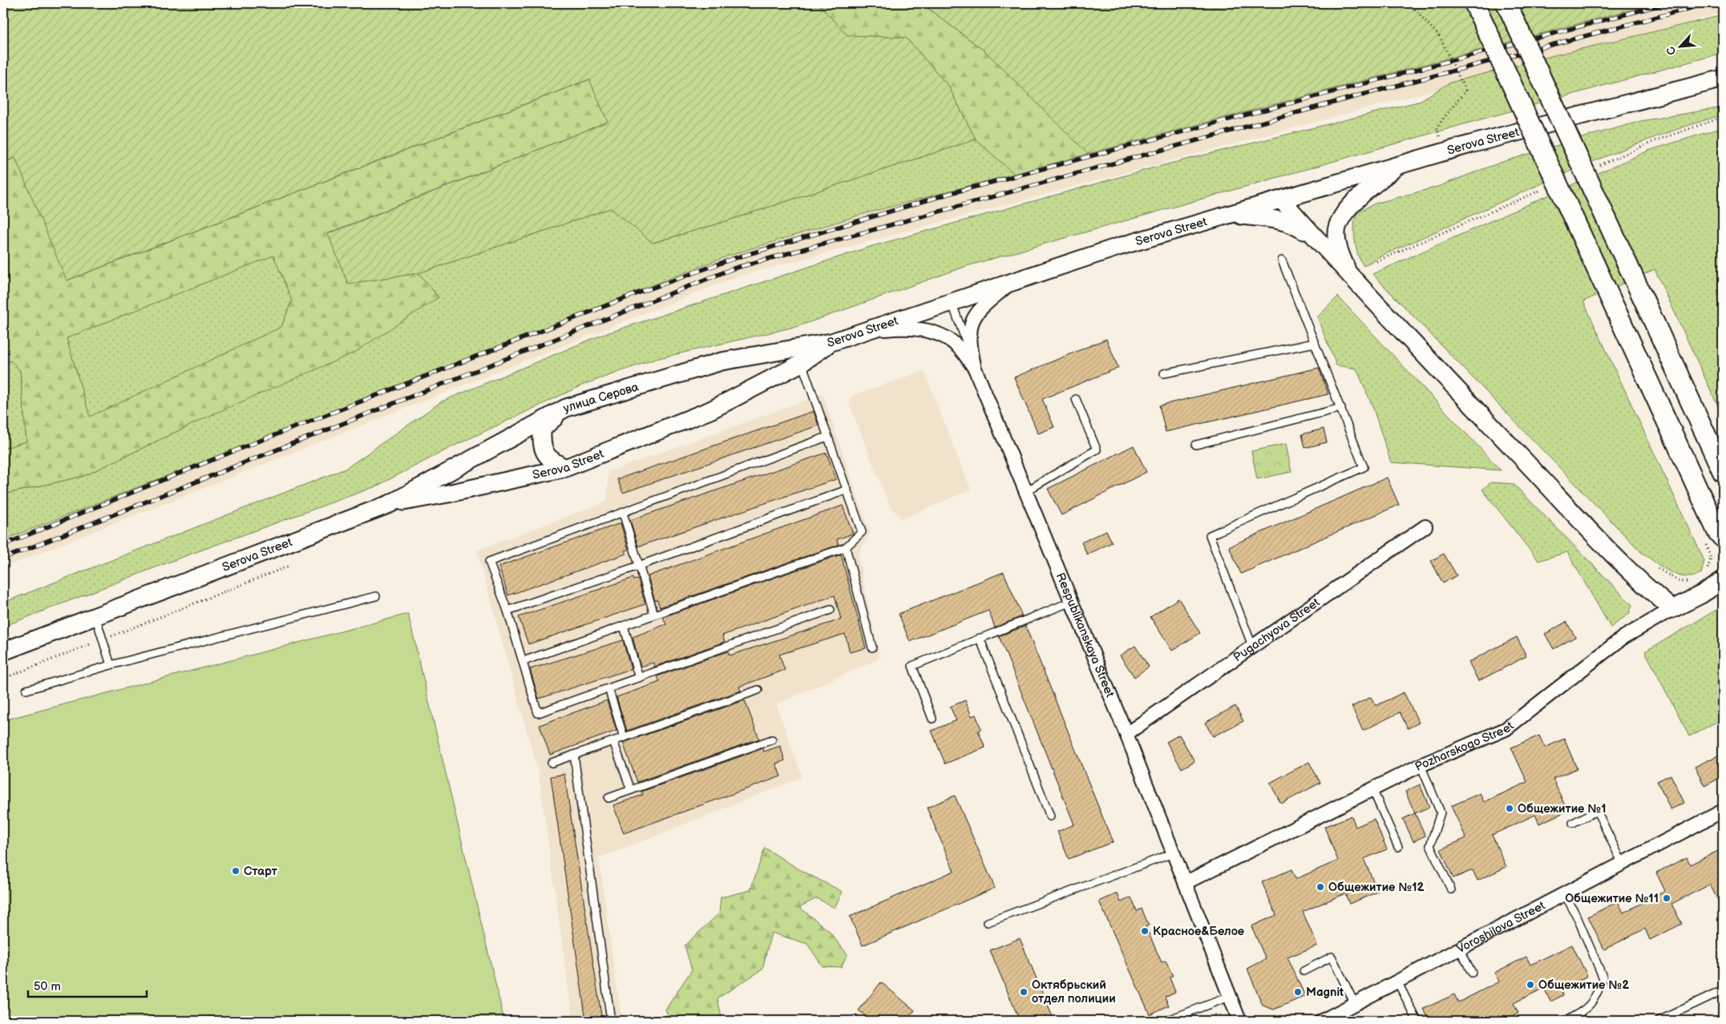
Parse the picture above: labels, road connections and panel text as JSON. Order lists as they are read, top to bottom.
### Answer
{
  "streets": {
    "street": [
      "Serova Street",
      "улица Серова",
      "Pugachyova Street",
      "Respublikanskaya Street",
      "Pozharskogo Street",
      "Voroshilova Street"
    ]
  },
  "crossings": [
    ["Serova Street", "улица Серова"],
    ["Serova Street", "Respublikanskaya Street"],
    ["Pugachyova Street", "Respublikanskaya Street"],
    ["Respublikanskaya Street", "Pozharskogo Street"]
  ],
  "places": [
    "Общежитие №1",
    "Старт",
    "Общежитие №12",
    "Общежитие №11",
    "Красное&Белое",
    "Общежитие №2",
    "Октябрьский отдел полиции",
    "Magnit"
  ],
  "scale_bar": "50 m",
  "north": "bottom left"
}
